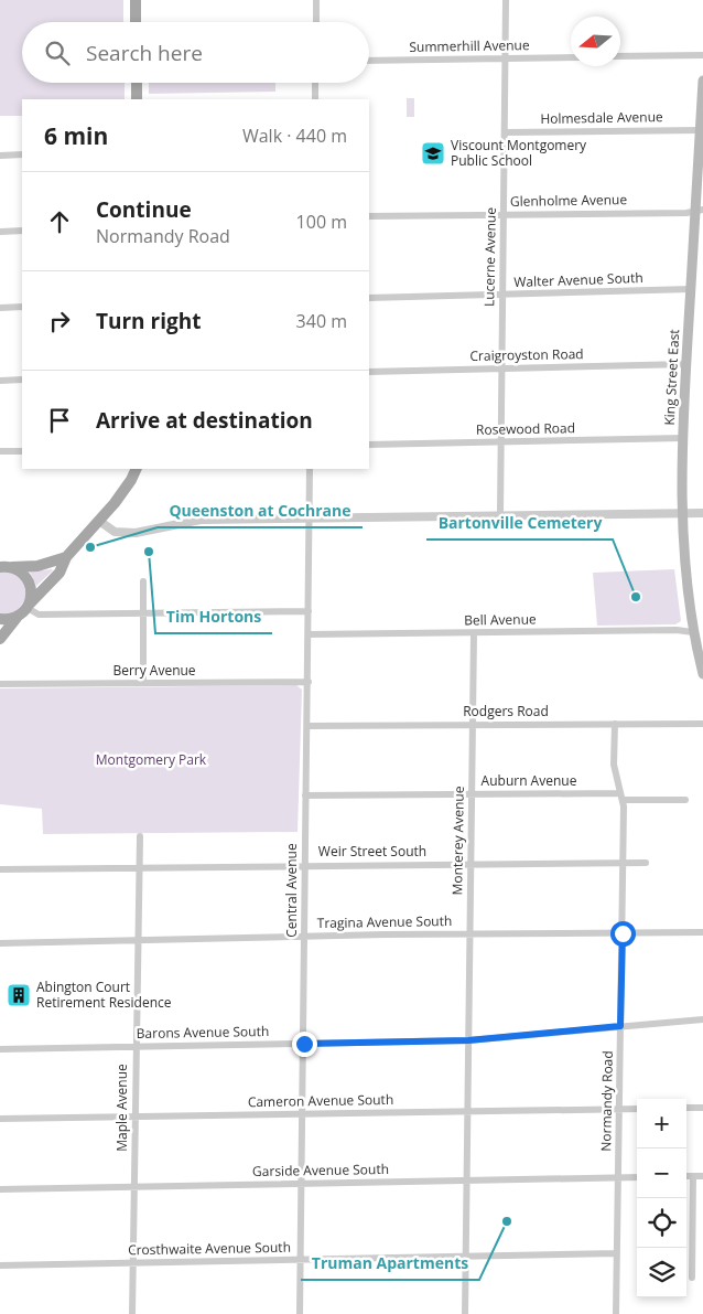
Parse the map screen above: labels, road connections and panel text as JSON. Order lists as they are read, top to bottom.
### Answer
{
  "streets": {
    "main road": ["King Street East"],
    "street": [
      "Summerhill Avenue",
      "Holmesdale Avenue",
      "Glenholme Avenue",
      "Lucerne Avenue",
      "Walter Avenue South",
      "Craigroyston Road",
      "Rosewood Road",
      "Bell Avenue",
      "Berry Avenue",
      "Rodgers Road",
      "Auburn Avenue",
      "Monterey Avenue",
      "Weir Street South",
      "Central Avenue",
      "Tragina Avenue South",
      "Barons Avenue South",
      "Cameron Avenue South",
      "Normandy Road",
      "Maple Avenue",
      "Garside Avenue South",
      "Crosthwaite Avenue South"
    ]
  },
  "crossings": [
    ["Summerhill Avenue", "Lucerne Avenue"],
    ["Holmesdale Avenue", "Lucerne Avenue"],
    ["Holmesdale Avenue", "King Street East"],
    ["Glenholme Avenue", "Lucerne Avenue"],
    ["Glenholme Avenue", "King Street East"],
    ["Lucerne Avenue", "Walter Avenue South"],
    ["Lucerne Avenue", "Craigroyston Road"],
    ["Lucerne Avenue", "Rosewood Road"],
    ["Walter Avenue South", "King Street East"],
    ["Craigroyston Road", "King Street East"],
    ["King Street East", "Rosewood Road"],
    ["King Street East", "Bell Avenue"],
    ["Bell Avenue", "Monterey Avenue"],
    ["Bell Avenue", "Central Avenue"],
    ["Berry Avenue", "Central Avenue"],
    ["Rodgers Road", "Monterey Avenue"],
    ["Rodgers Road", "Central Avenue"],
    ["Rodgers Road", "Normandy Road"],
    ["Auburn Avenue", "Monterey Avenue"],
    ["Auburn Avenue", "Central Avenue"],
    ["Auburn Avenue", "Normandy Road"],
    ["Monterey Avenue", "Weir Street South"],
    ["Monterey Avenue", "Tragina Avenue South"],
    ["Monterey Avenue", "Barons Avenue South"],
    ["Monterey Avenue", "Cameron Avenue South"],
    ["Monterey Avenue", "Garside Avenue South"],
    ["Monterey Avenue", "Crosthwaite Avenue South"],
    ["Weir Street South", "Central Avenue"],
    ["Weir Street South", "Normandy Road"],
    ["Weir Street South", "Maple Avenue"],
    ["Central Avenue", "Tragina Avenue South"],
    ["Central Avenue", "Barons Avenue South"],
    ["Central Avenue", "Cameron Avenue South"],
    ["Central Avenue", "Garside Avenue South"],
    ["Central Avenue", "Crosthwaite Avenue South"],
    ["Tragina Avenue South", "Normandy Road"],
    ["Tragina Avenue South", "Maple Avenue"],
    ["Barons Avenue South", "Normandy Road"],
    ["Barons Avenue South", "Maple Avenue"],
    ["Cameron Avenue South", "Normandy Road"],
    ["Cameron Avenue South", "Maple Avenue"],
    ["Normandy Road", "Garside Avenue South"],
    ["Normandy Road", "Crosthwaite Avenue South"],
    ["Maple Avenue", "Garside Avenue South"],
    ["Maple Avenue", "Crosthwaite Avenue South"]
  ],
  "parks": ["Montgomery Park"],
  "places": {
    "school or university": ["Viscount Montgomery Public School"],
    "other": [
      "Queenston at Cochrane",
      "Tim Hortons",
      "Bartonville Cemetery",
      "Truman Apartments"
    ],
    "building": ["Abington Court Retirement Residence"]
  },
  "north": "left",
  "page": {
    "search": "Search here",
    "heading": ["6 min", "Walk · 440 m"],
    "list": [
      ["Continue", "Normandy Road", "100 m"],
      ["Turn right", "340 m"],
      "Arrive at destination"
    ],
    "map_buttons": ["+", "−"]
  }
}
